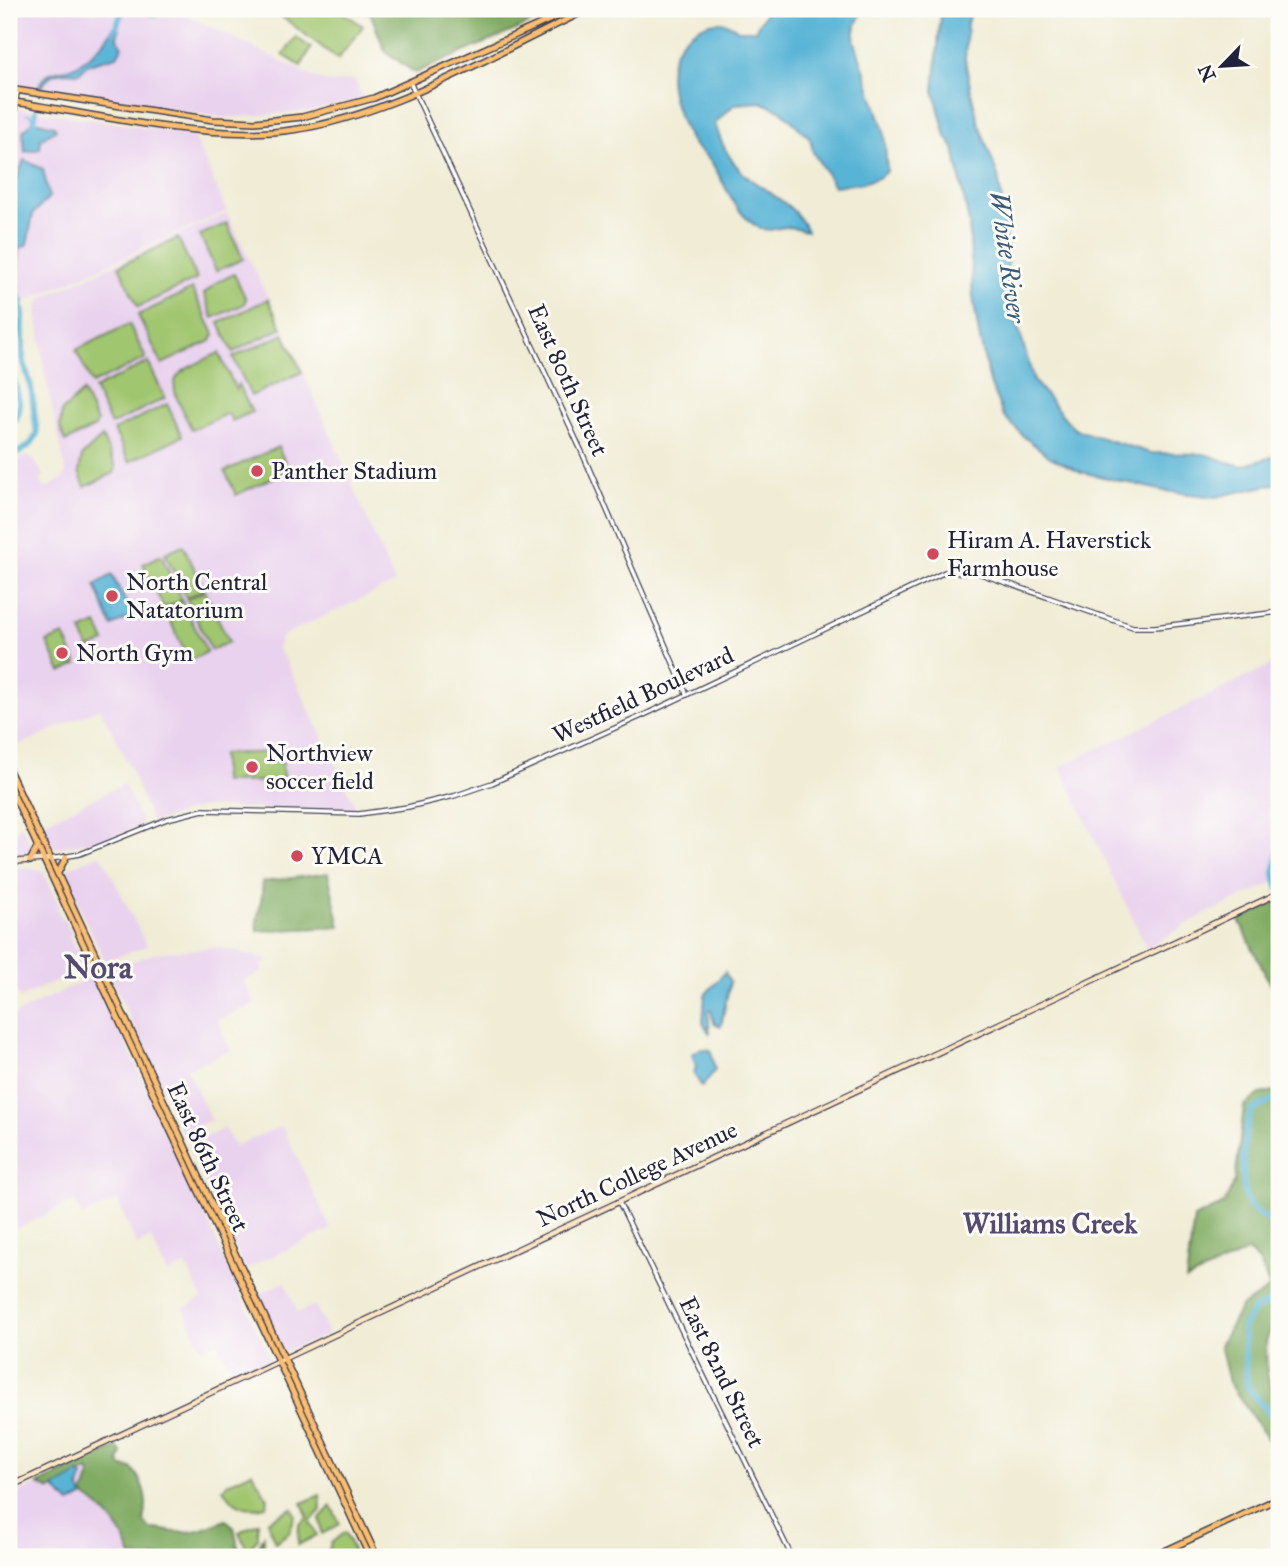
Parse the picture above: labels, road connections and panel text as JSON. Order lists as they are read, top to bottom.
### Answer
{
  "streets": {
    "main road": ["Westfield Boulevard", "East 86th Street", "North College Avenue"],
    "street": ["East 80th Street", "East 82nd Street"]
  },
  "crossings": [
    ["East 80th Street", "Westfield Boulevard"],
    ["Westfield Boulevard", "East 86th Street"],
    ["East 86th Street", "North College Avenue"],
    ["North College Avenue", "East 82nd Street"]
  ],
  "districts": ["Nora", "Williams Creek"],
  "water": ["White River"],
  "places": [
    "Panther Stadium",
    "Hiram A. Haverstick Farmhouse",
    "North Central Natatorium",
    "North Gym",
    "Northview soccer field",
    "YMCA"
  ],
  "north": "bottom left"
}
